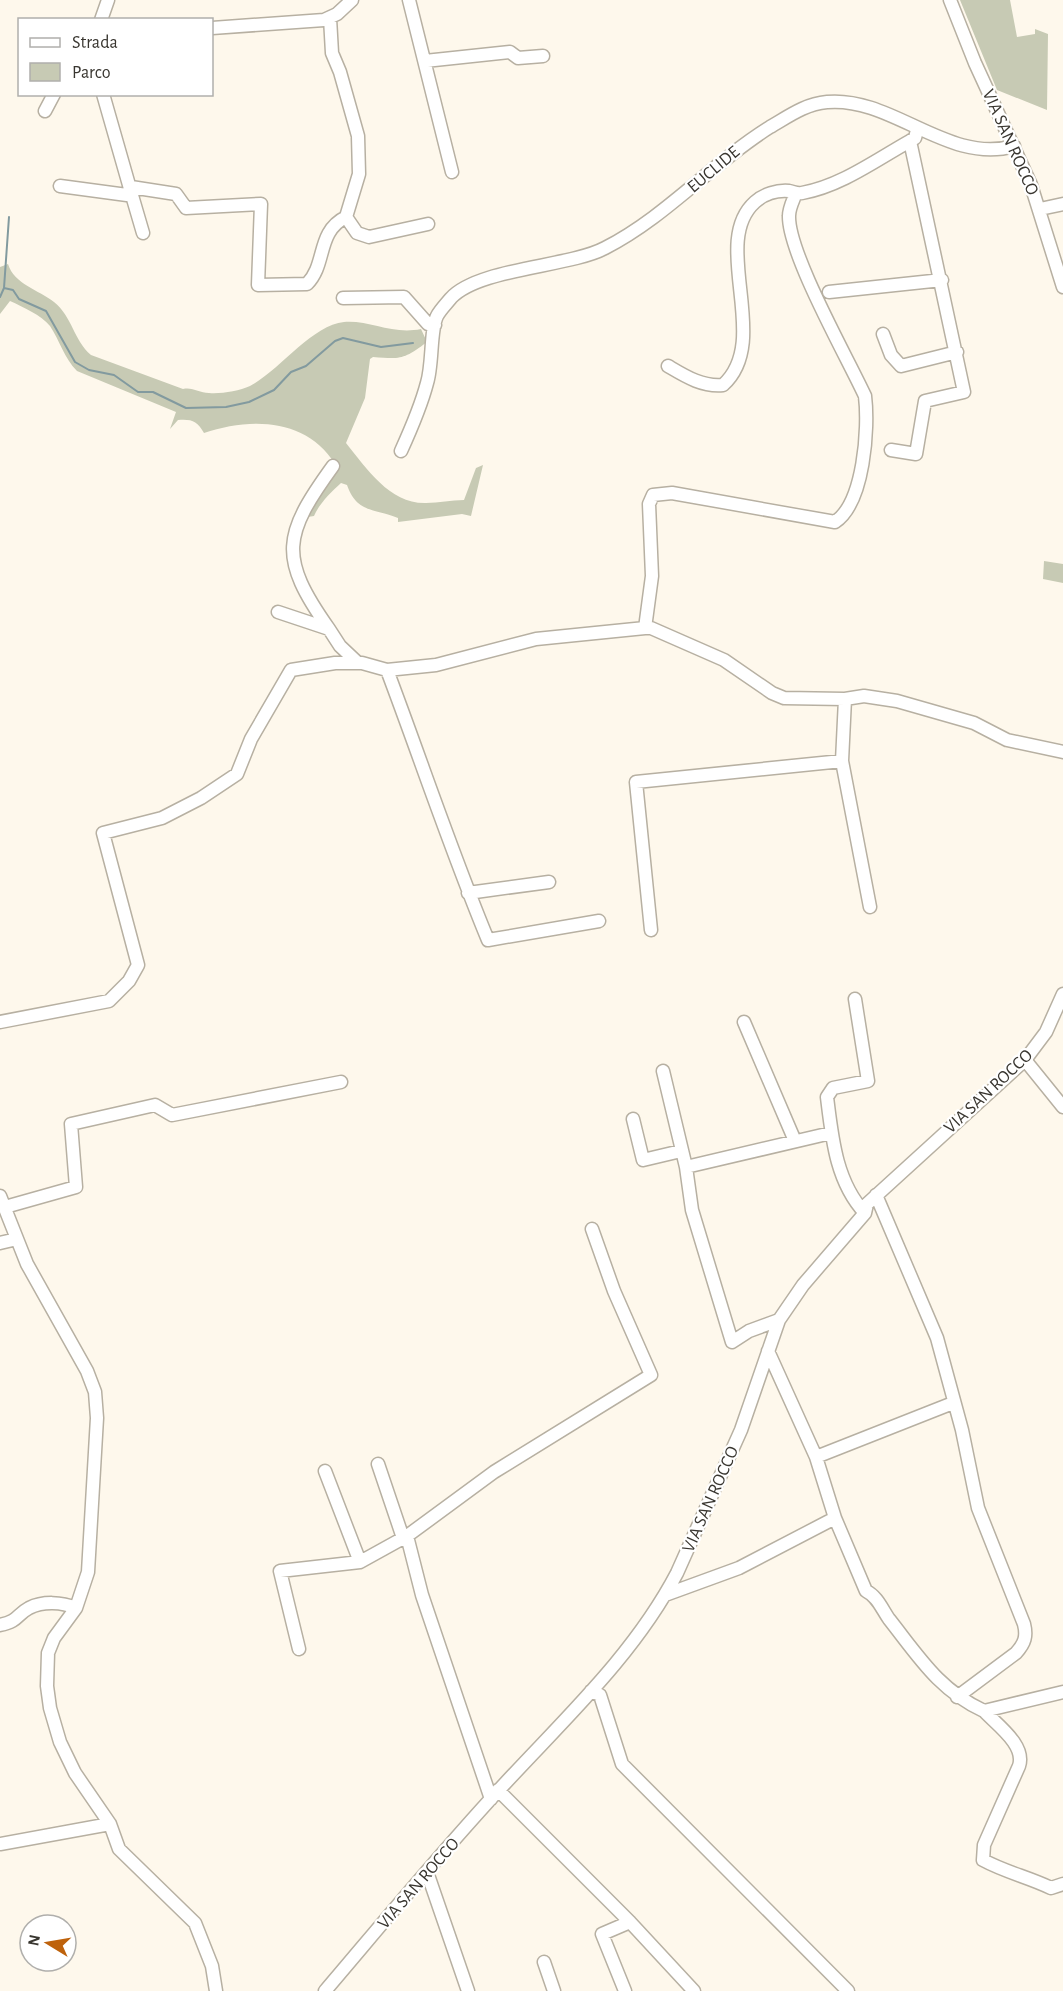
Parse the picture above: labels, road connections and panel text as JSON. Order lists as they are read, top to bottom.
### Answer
{
  "streets": {
    "street": ["VIA SAN ROCCO", "EUCLIDE"]
  },
  "crossings": [
    ["VIA SAN ROCCO", "EUCLIDE"]
  ],
  "legend": ["Strada", "Parco"],
  "north": "left"
}
